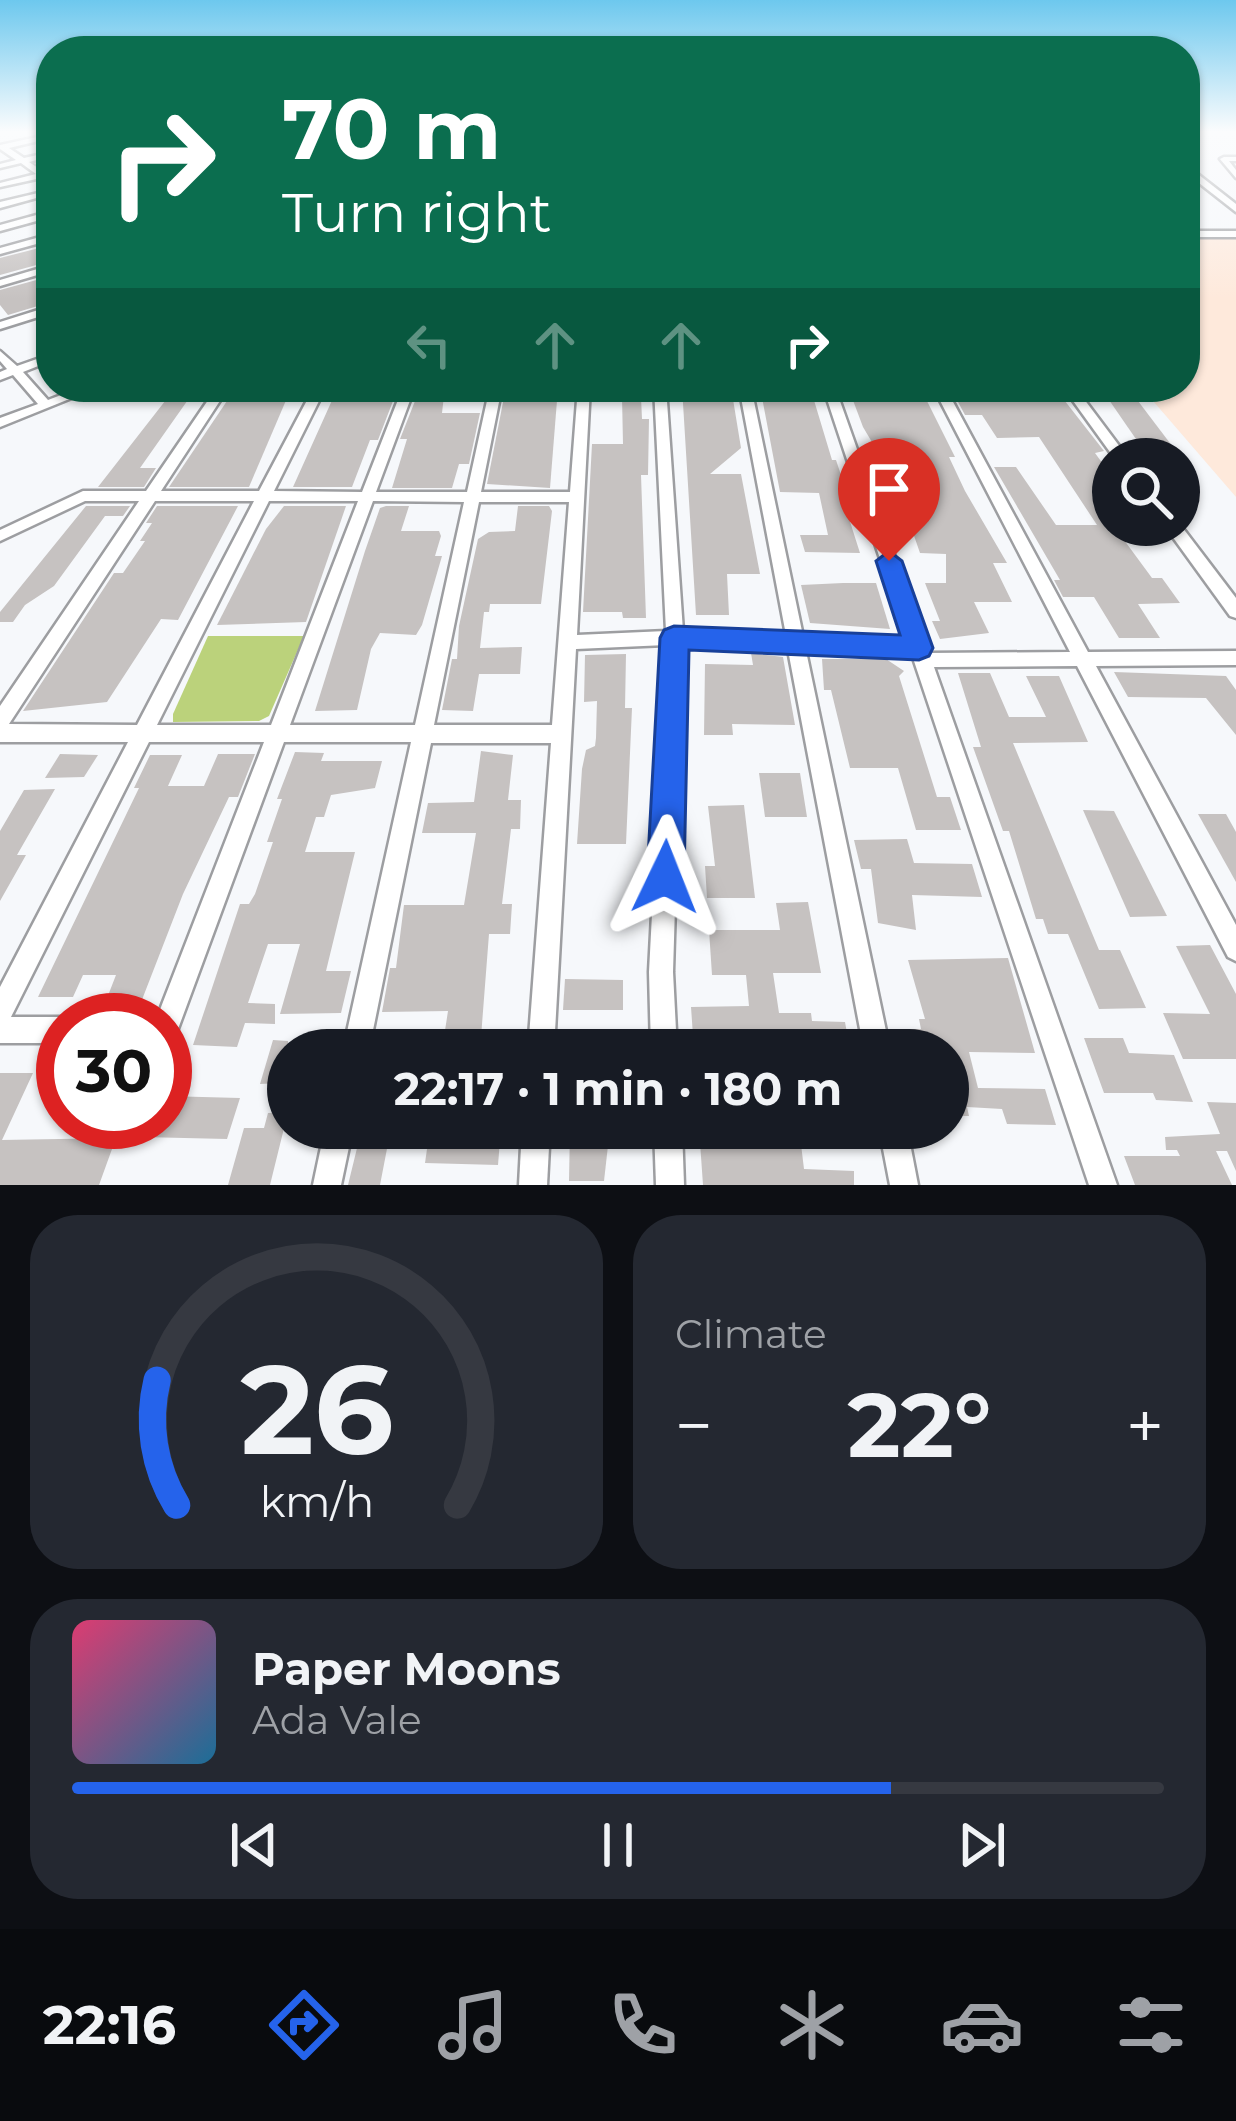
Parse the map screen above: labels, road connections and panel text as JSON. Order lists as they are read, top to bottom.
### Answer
{
  "page": {
    "turn": ["70 m", "Turn right"],
    "limit": "30",
    "trip": "22:17 · 1 min · 180 m",
    "tile": "Climate",
    "heat": ["−", "22°", "+"],
    "song": ["Paper Moons", "Ada Vale"],
    "tabs": "22:16",
    "gauge": ["26", "km/h"]
  }
}
